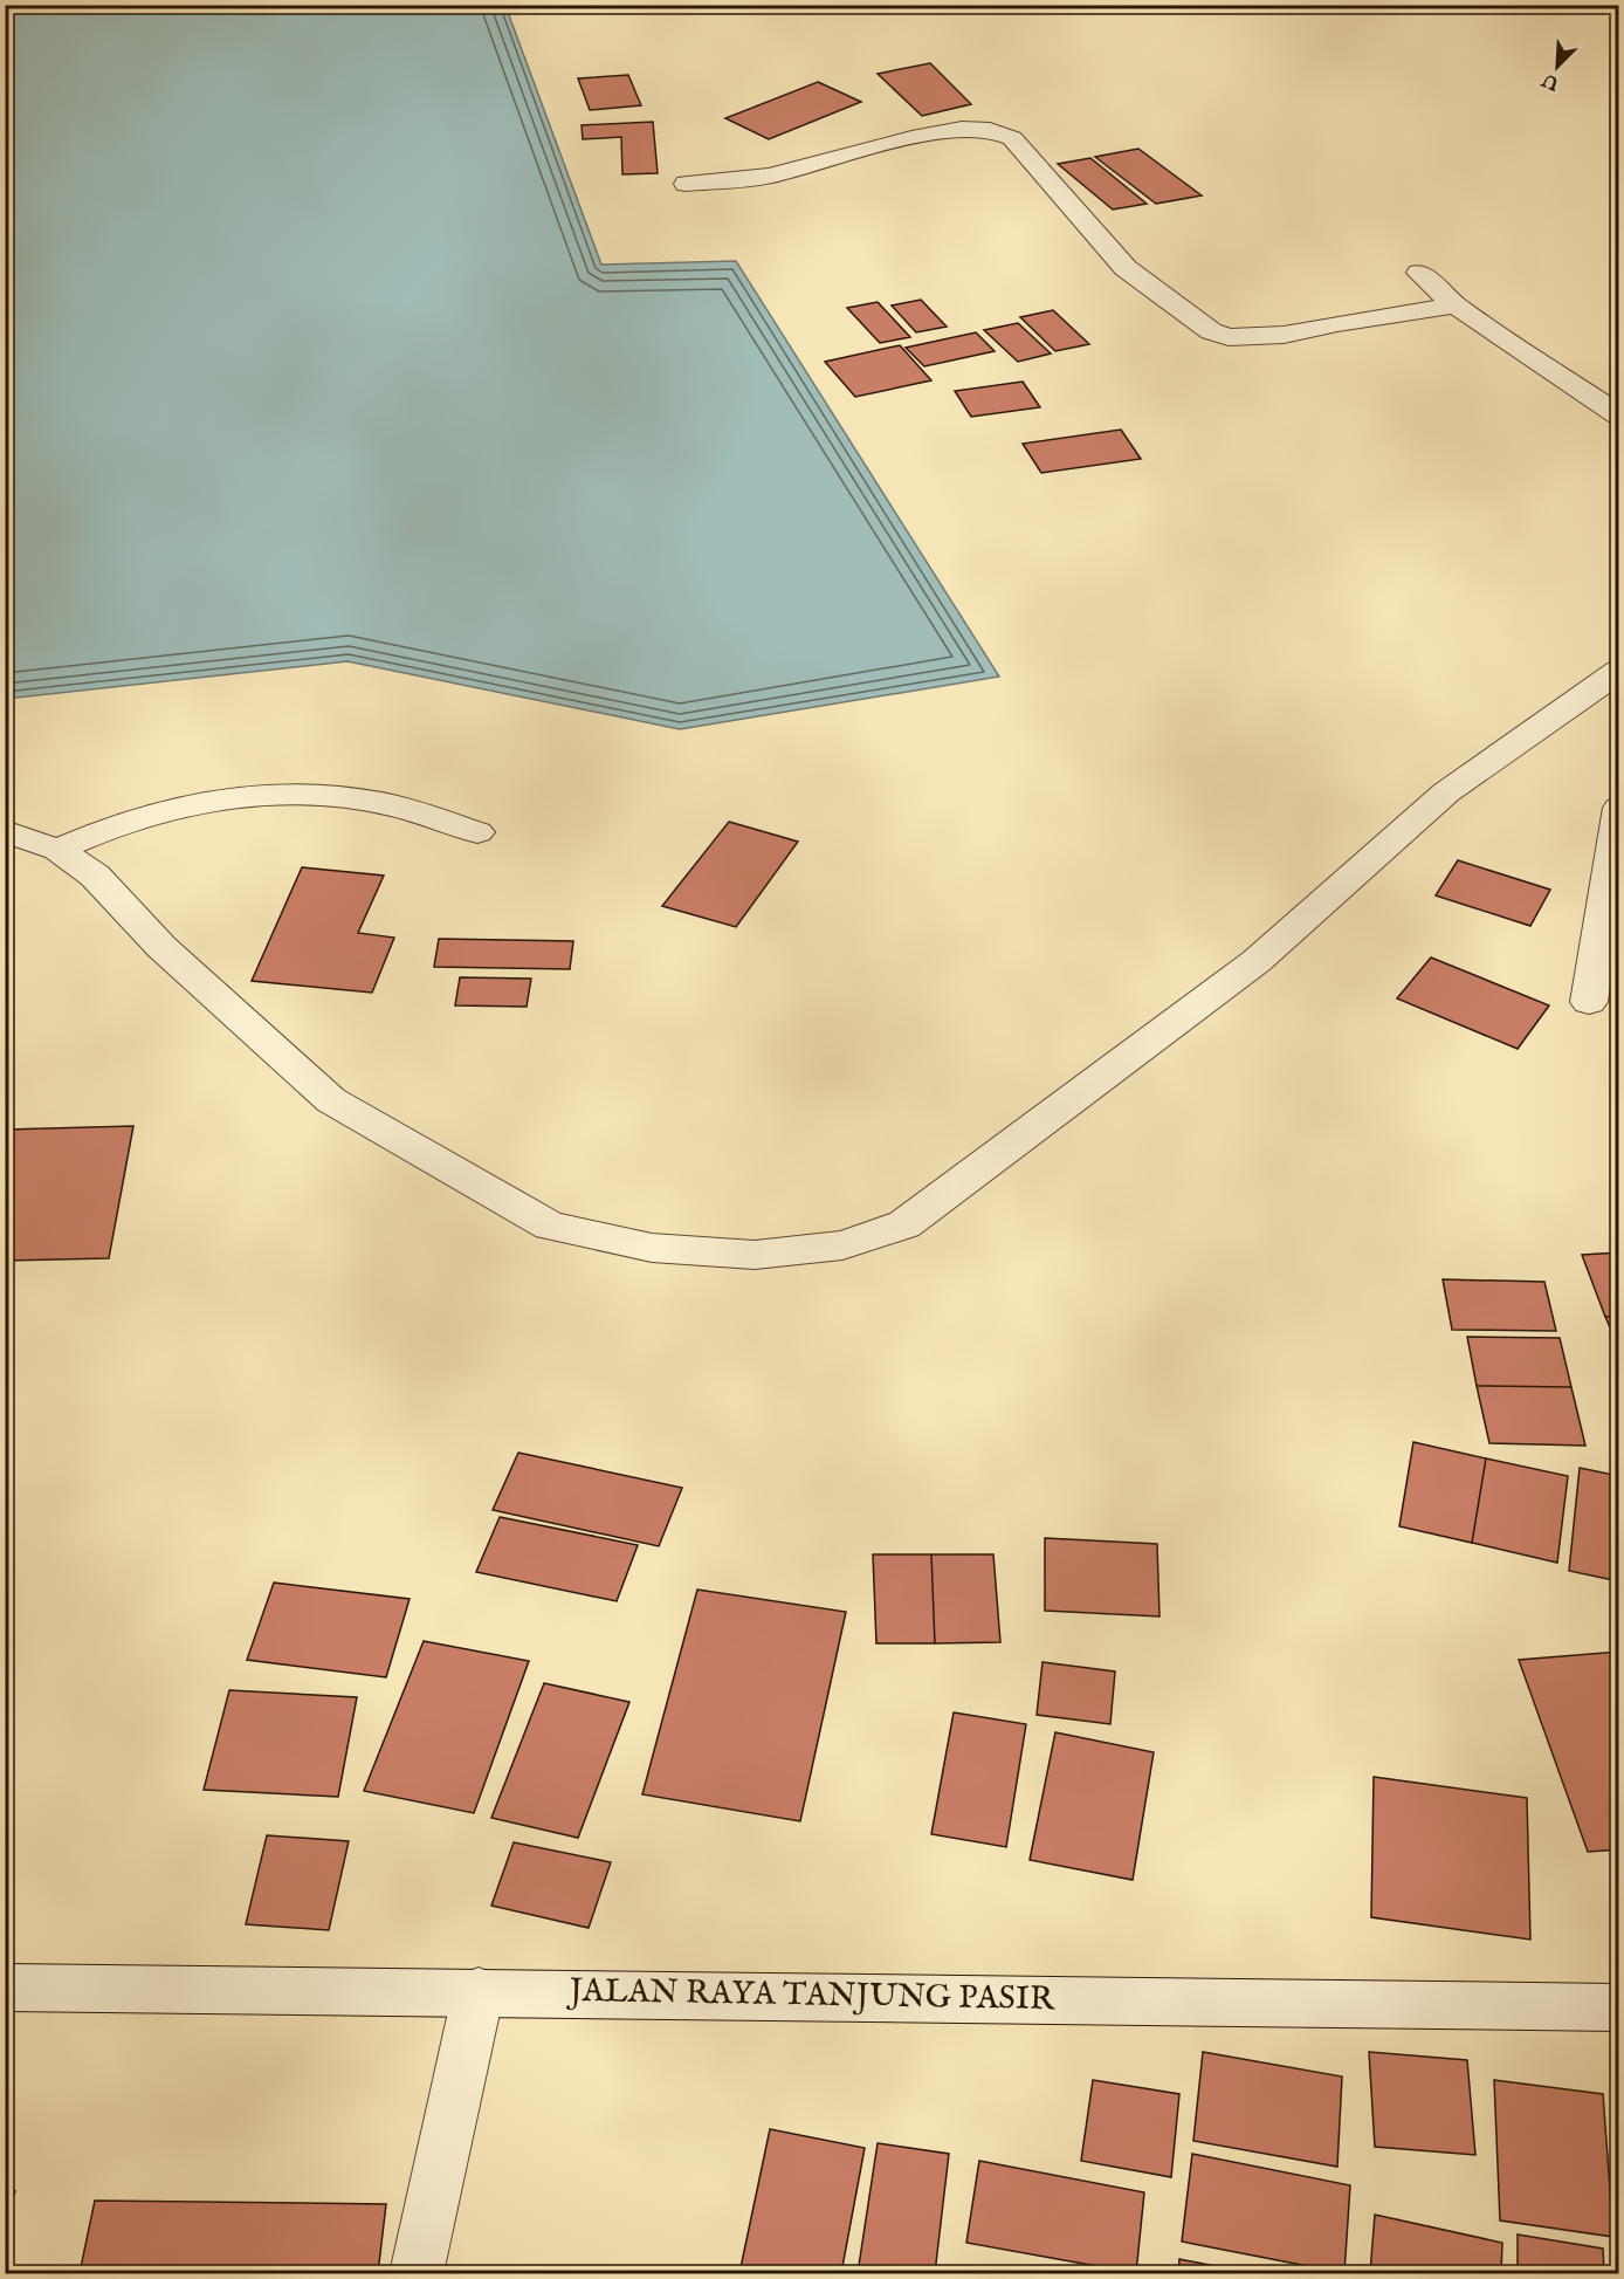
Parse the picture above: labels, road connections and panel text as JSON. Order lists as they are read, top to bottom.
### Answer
{
  "streets": {
    "street": ["JALAN RAYA TANJUNG PASIR"]
  },
  "north": "bottom left"
}
